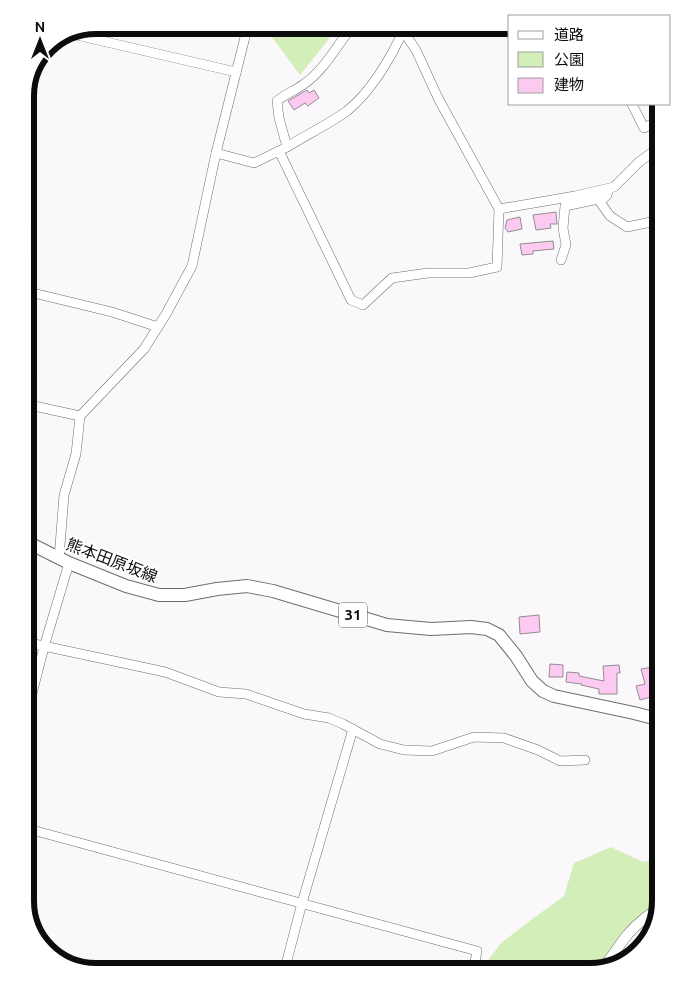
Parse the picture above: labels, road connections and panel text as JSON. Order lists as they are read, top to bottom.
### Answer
{
  "streets": {
    "main road": ["熊本田原坂線", "31"]
  },
  "legend": ["道路", "公園", "建物"],
  "north": "top"
}
